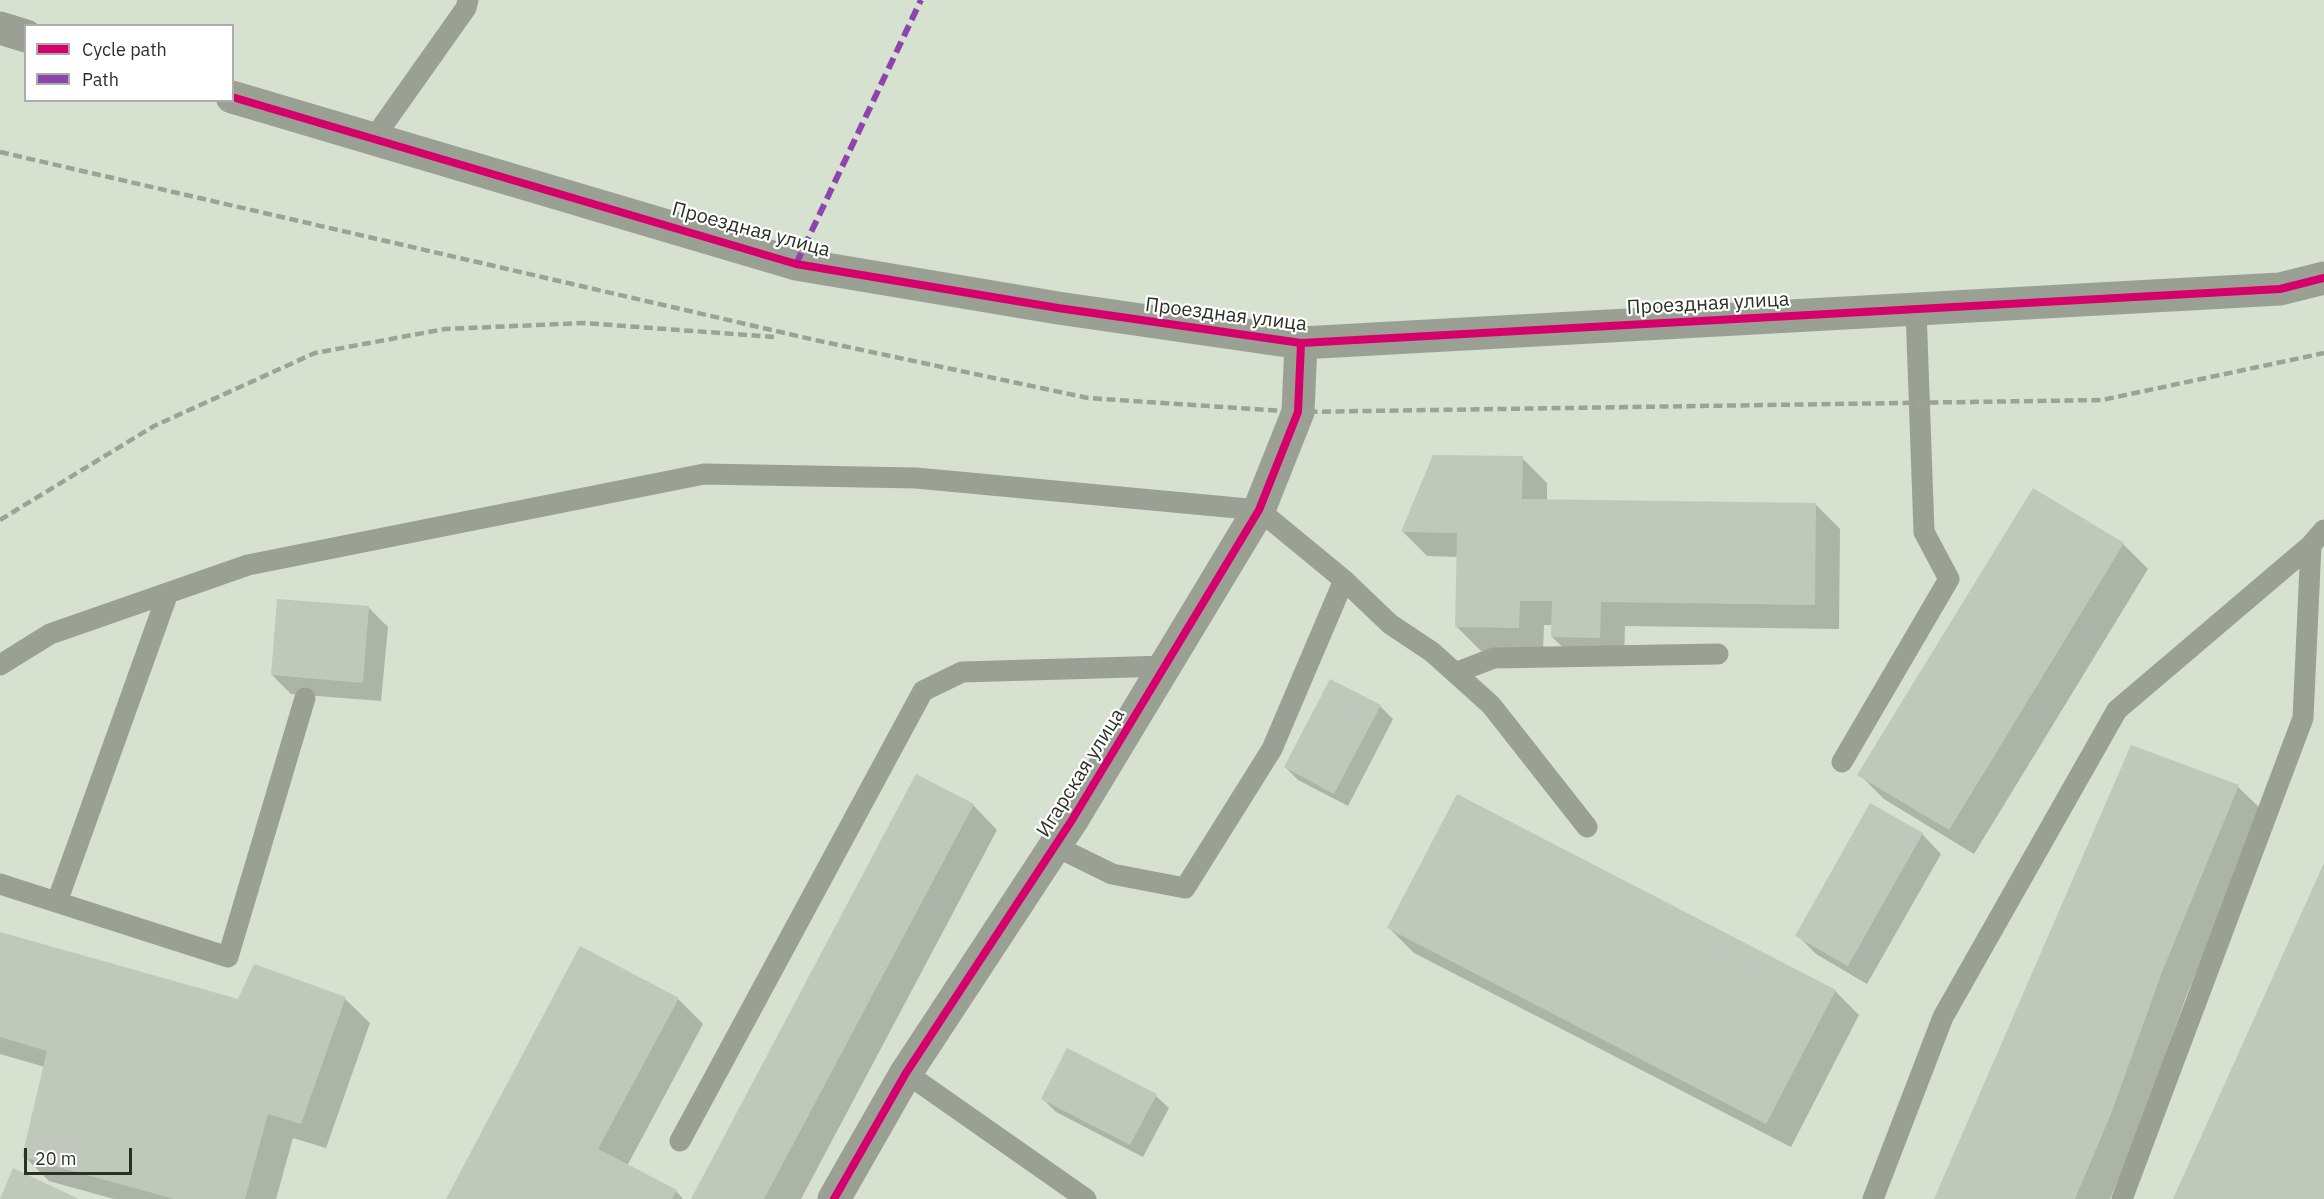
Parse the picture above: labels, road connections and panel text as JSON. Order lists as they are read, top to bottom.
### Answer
{
  "streets": {
    "street": ["Проездная улица", "Игарская улица"]
  },
  "crossings": [
    ["Проездная улица", "Игарская улица"]
  ],
  "legend": ["Cycle path", "Path"],
  "scale_bar": "20 m"
}
